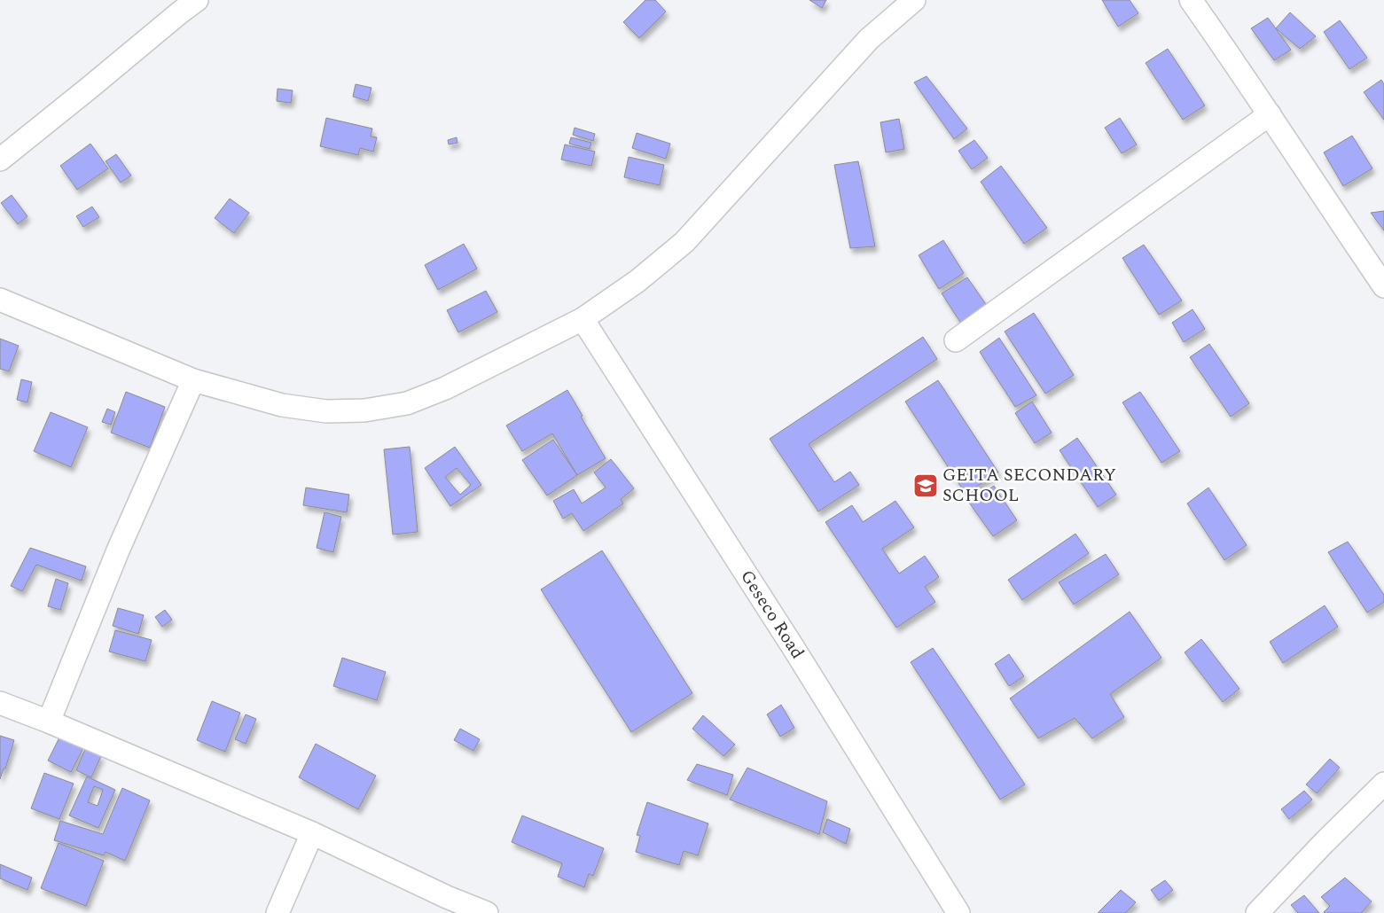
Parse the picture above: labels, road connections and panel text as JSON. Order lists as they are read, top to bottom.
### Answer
{
  "streets": {
    "street": ["Geseco Road"]
  },
  "places": {
    "school or university": ["GEITA SECONDARY SCHOOL"]
  }
}
